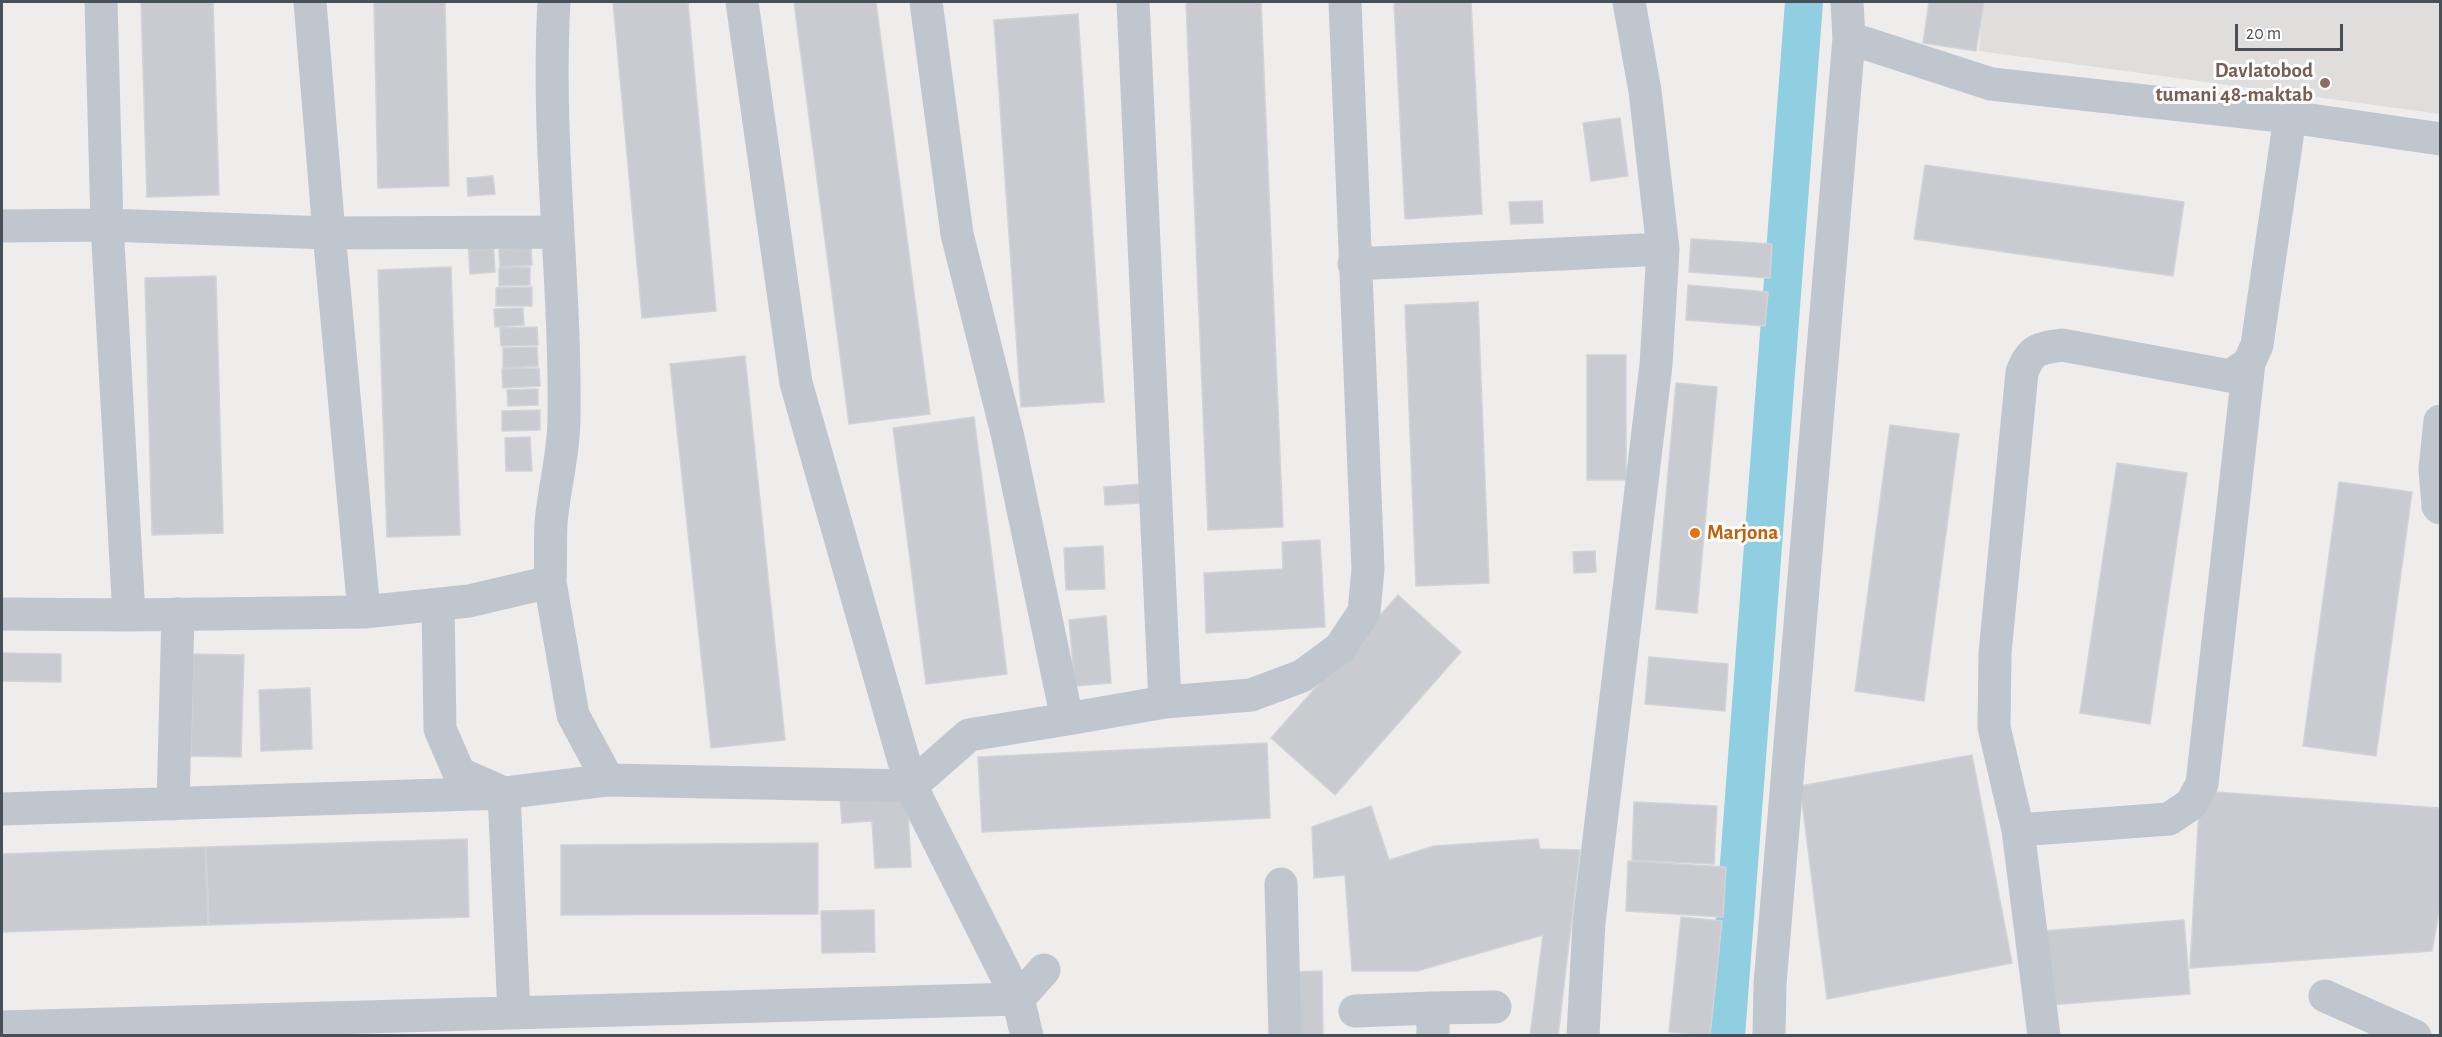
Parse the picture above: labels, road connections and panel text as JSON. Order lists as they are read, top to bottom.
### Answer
{
  "places": ["Davlatobod tumani 48-maktab", "Marjona"],
  "scale_bar": "20 m"
}
